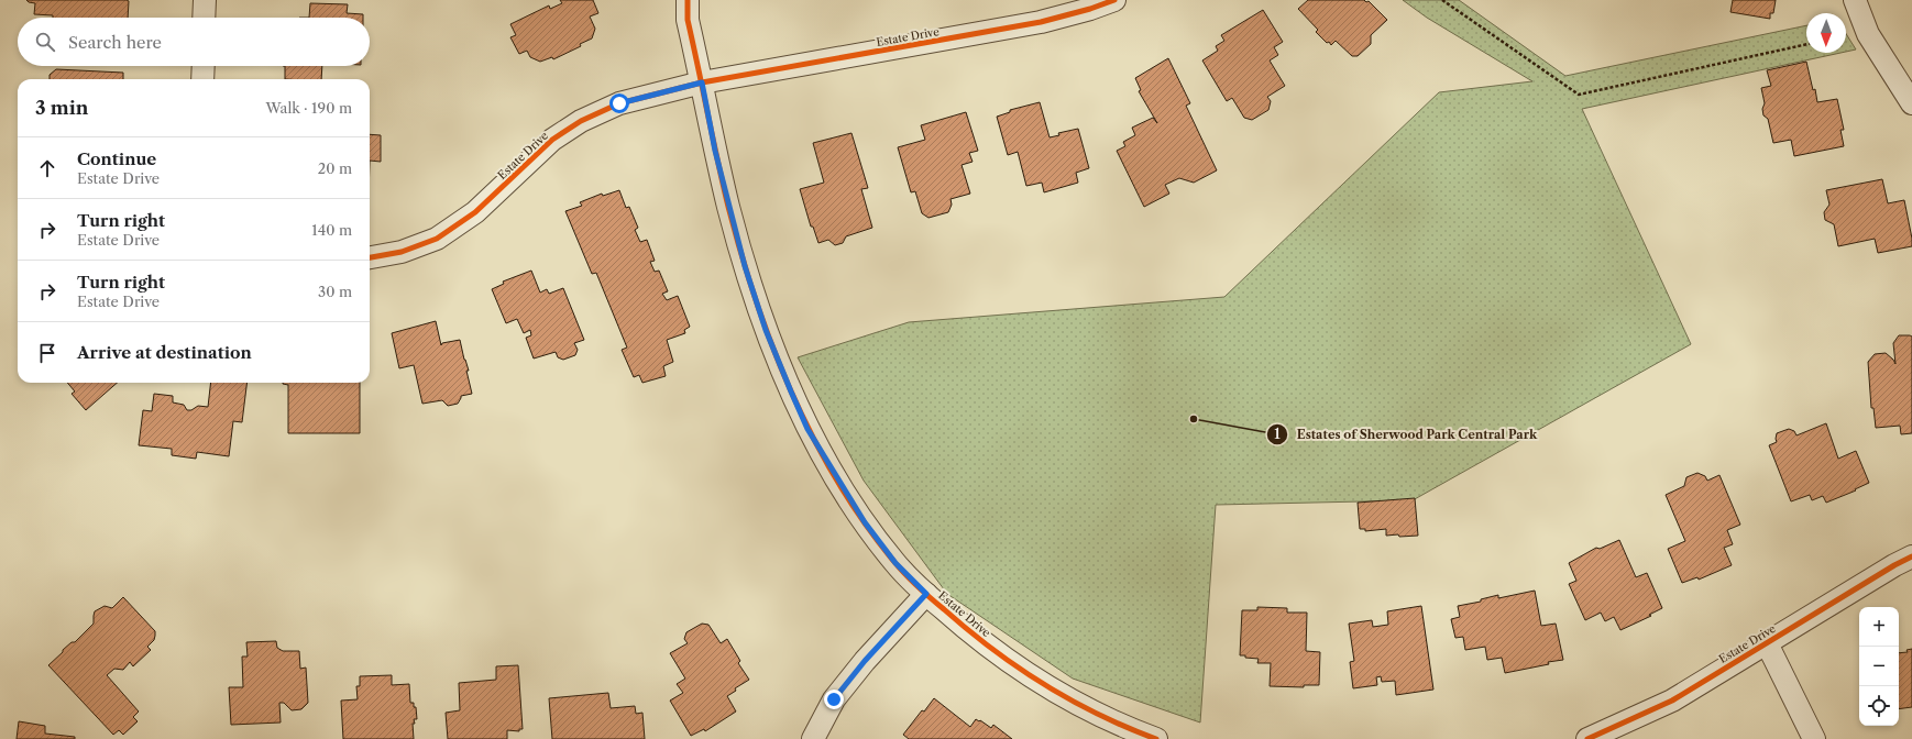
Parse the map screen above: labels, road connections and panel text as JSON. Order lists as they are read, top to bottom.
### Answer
{
  "streets": {
    "street": ["Estate Drive"]
  },
  "places": ["Estates of Sherwood Park Central Park"],
  "north": "bottom",
  "page": {
    "search": "Search here",
    "heading": ["3 min", "Walk · 190 m"],
    "list": [
      ["Continue", "Estate Drive", "20 m"],
      ["Turn right", "Estate Drive", "140 m"],
      ["Turn right", "Estate Drive", "30 m"],
      "Arrive at destination"
    ],
    "map_buttons": ["+", "−"]
  }
}
